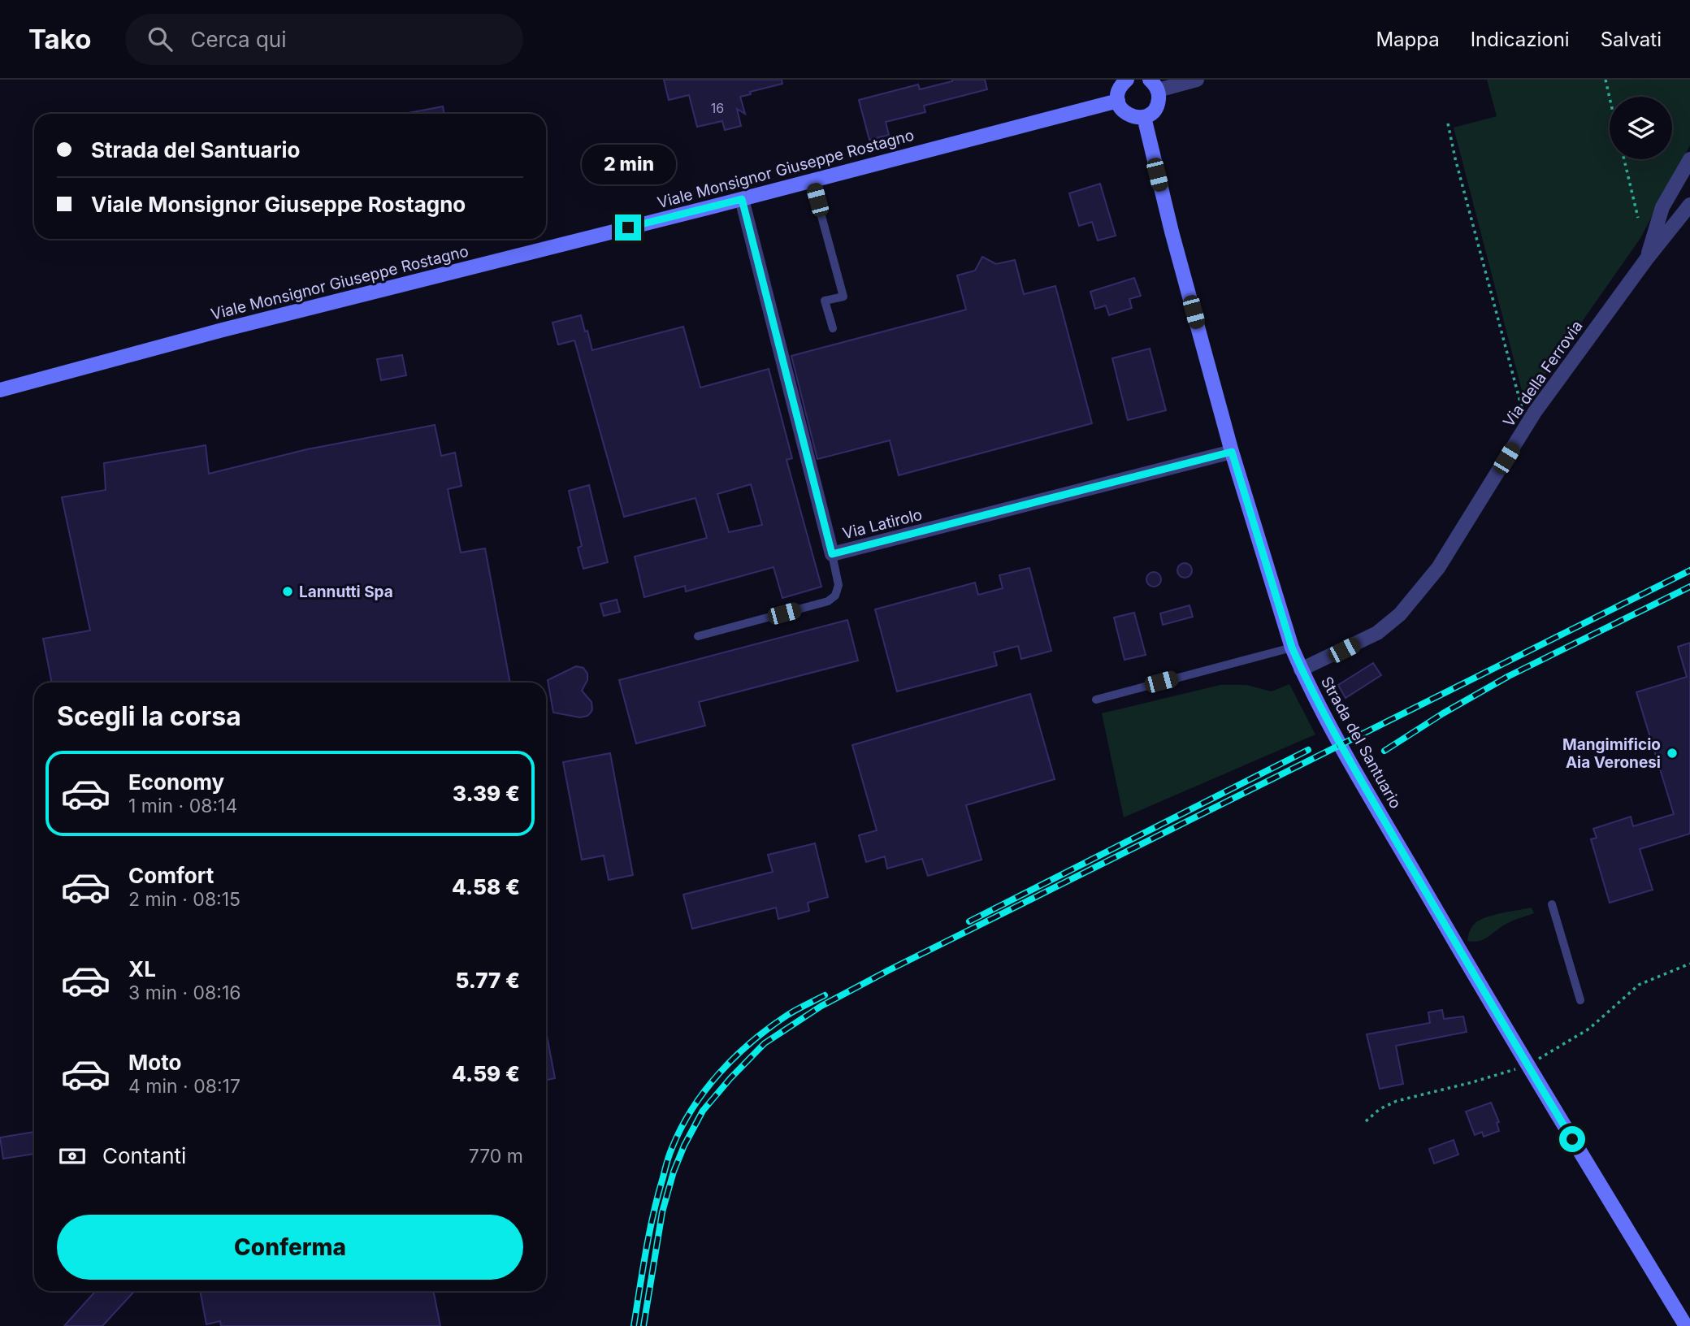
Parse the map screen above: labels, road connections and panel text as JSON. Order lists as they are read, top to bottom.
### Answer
{
  "streets": {
    "street": [
      "Viale Monsignor Giuseppe Rostagno",
      "Via della Ferrovia",
      "Via Latirolo",
      "Strada del Santuario"
    ]
  },
  "crossings": [
    ["Viale Monsignor Giuseppe Rostagno", "Via Latirolo"],
    ["Via della Ferrovia", "Strada del Santuario"],
    ["Via Latirolo", "Strada del Santuario"]
  ],
  "places": ["Lannutti Spa", "Mangimificio Aia Veronesi"],
  "house_numbers": ["16"],
  "page": {
    "header": "Tako",
    "search": "Cerca qui",
    "nav": ["Mappa", "Indicazioni", "Salvati"],
    "banner": ["Strada del Santuario", "Viale Monsignor Giuseppe Rostagno"],
    "bubble": "2 min",
    "heading": "Scegli la corsa",
    "list": [
      {
        "name": "Economy",
        "note": "1 min · 08:14",
        "value": "3.39 €"
      },
      {
        "name": "Comfort",
        "note": "2 min · 08:15",
        "value": "4.58 €"
      },
      {
        "name": "XL",
        "note": "3 min · 08:16",
        "value": "5.77 €"
      },
      {
        "name": "Moto",
        "note": "4 min · 08:17",
        "value": "4.59 €"
      }
    ],
    "pay": ["Contanti", "770 m"],
    "buttons": "Conferma"
  }
}
